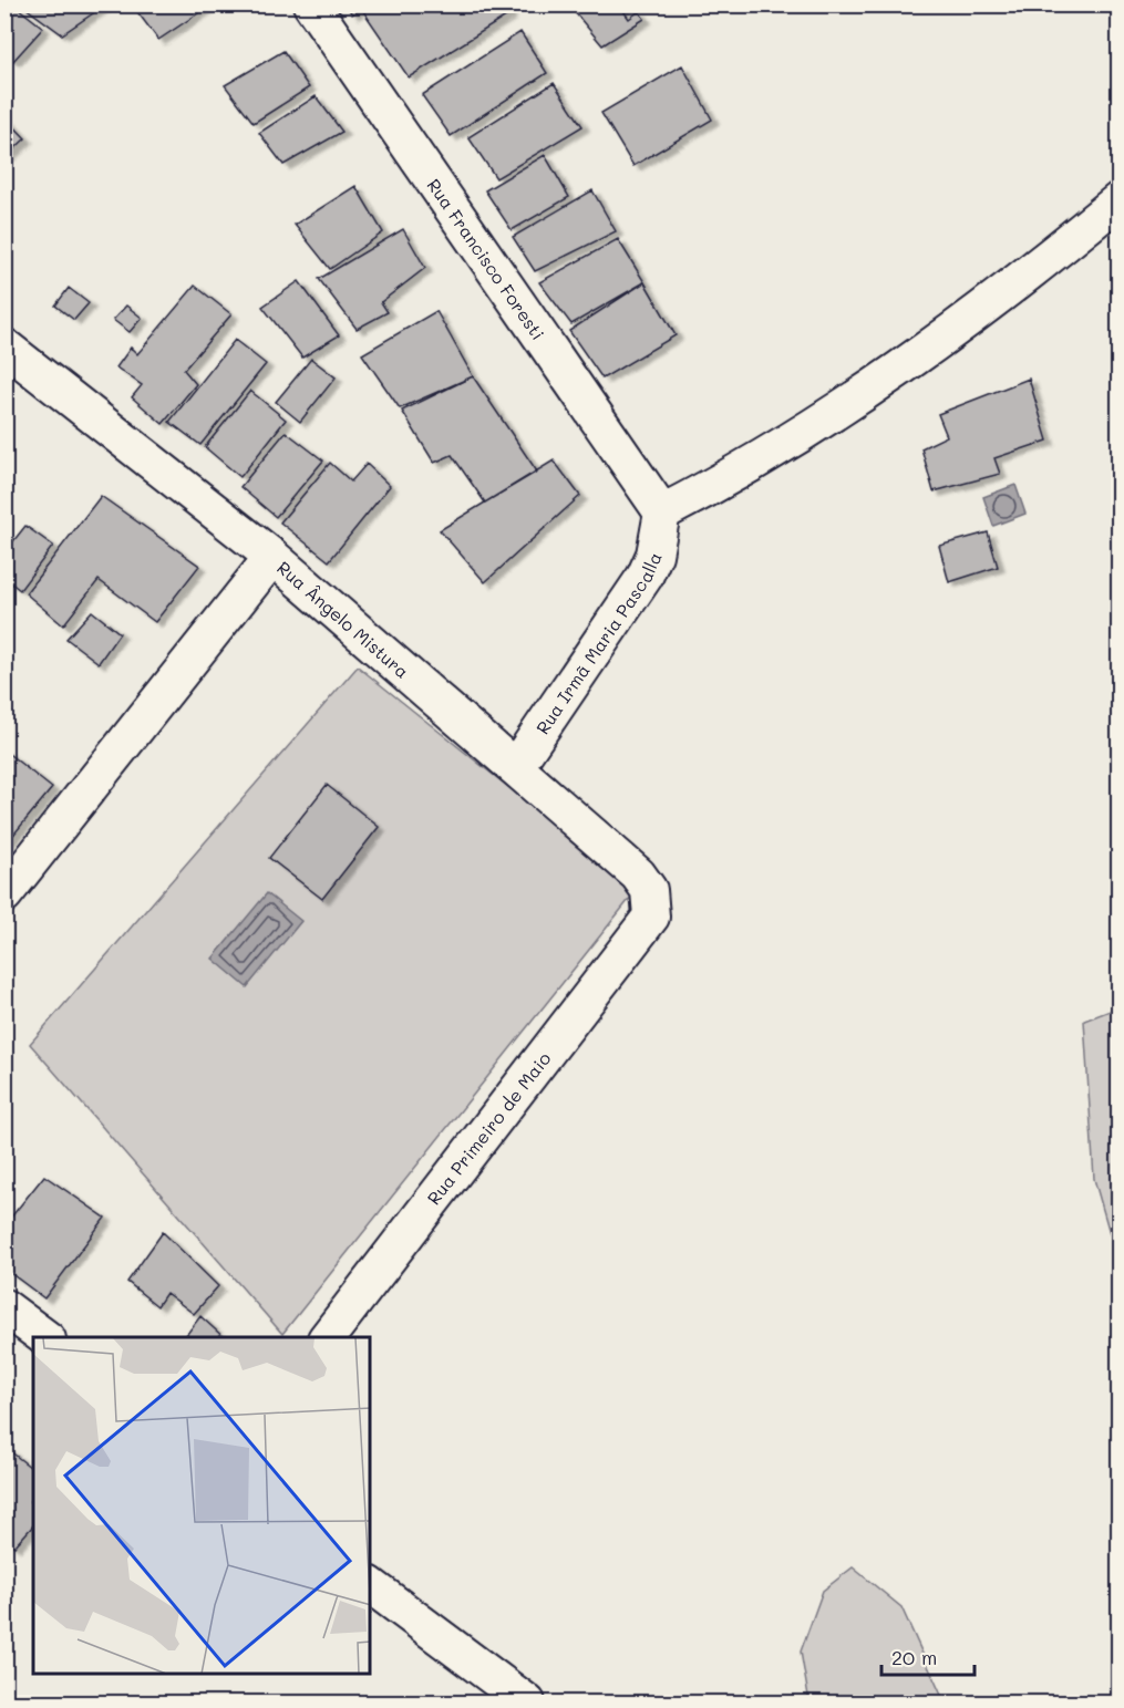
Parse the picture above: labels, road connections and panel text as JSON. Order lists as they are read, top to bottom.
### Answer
{
  "streets": {
    "street": [
      "Rua Francisco Foresti",
      "Rua Ângelo Mistura",
      "Rua Irmã Maria Pascalla",
      "Rua Primeiro de Maio"
    ]
  },
  "crossings": [
    ["Rua Francisco Foresti", "Rua Irmã Maria Pascalla"],
    ["Rua Ângelo Mistura", "Rua Irmã Maria Pascalla"],
    ["Rua Ângelo Mistura", "Rua Primeiro de Maio"]
  ],
  "scale_bar": "20 m"
}
